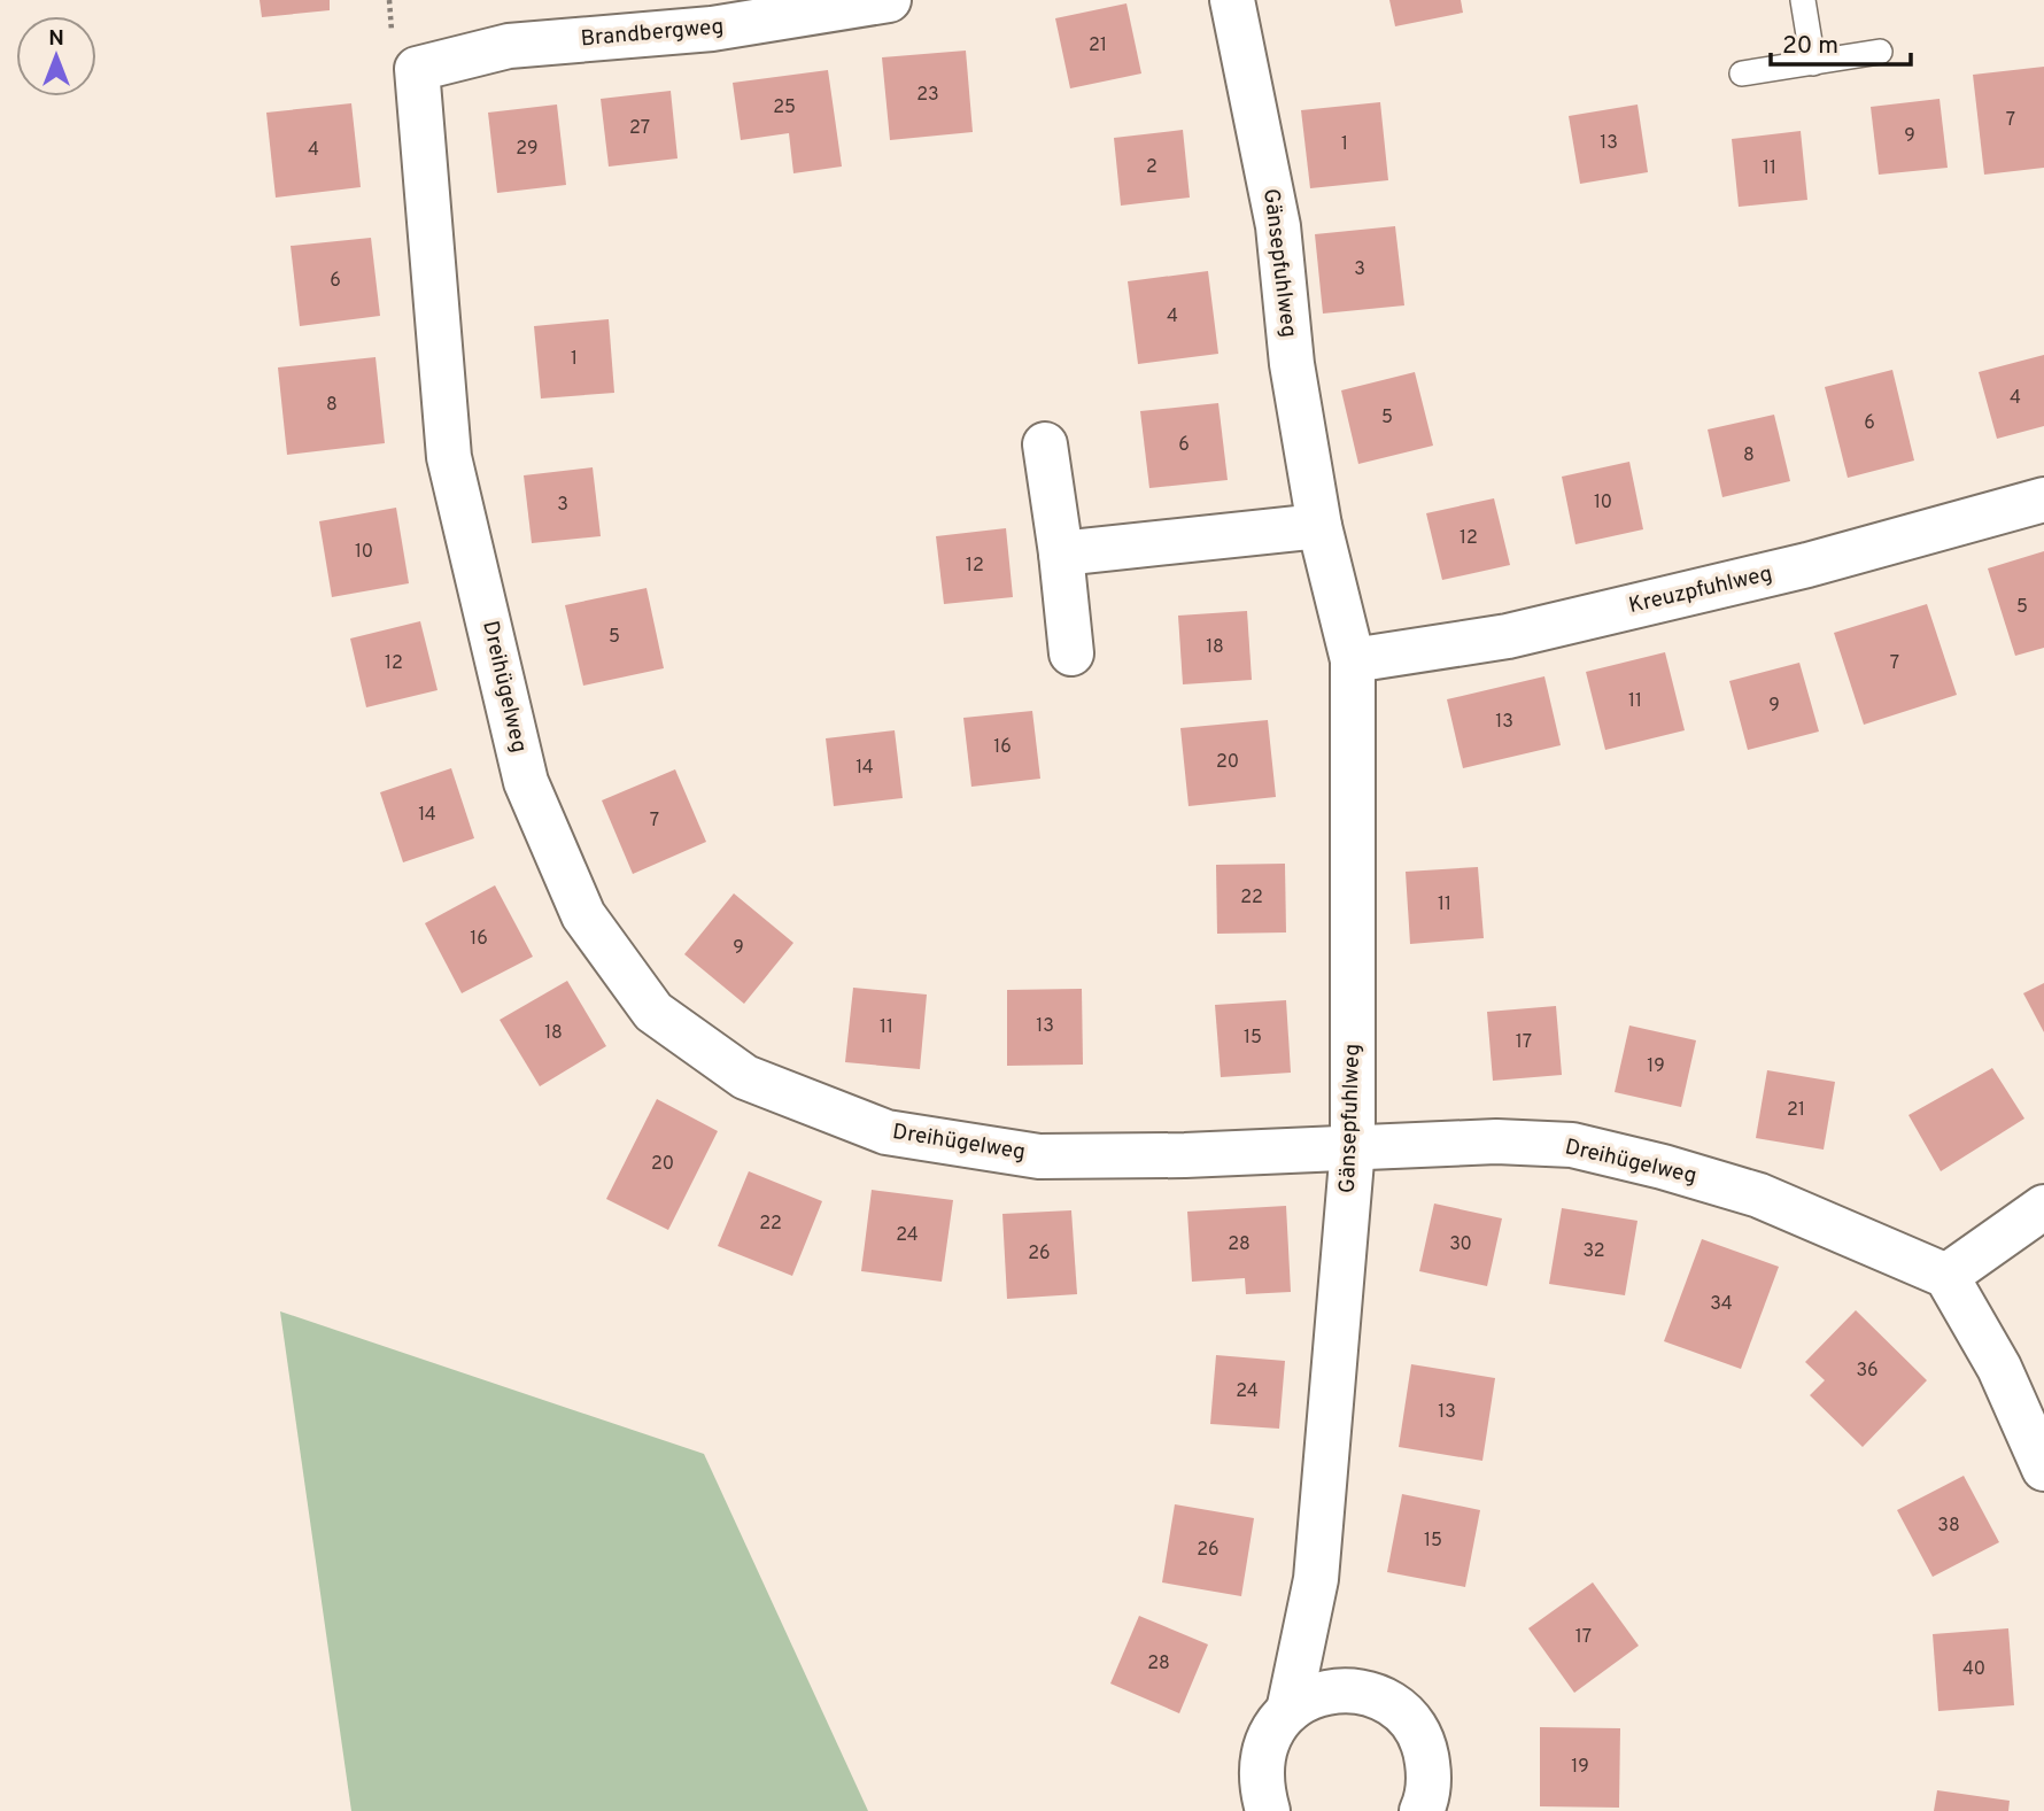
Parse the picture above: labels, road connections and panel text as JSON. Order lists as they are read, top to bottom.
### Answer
{
  "streets": {
    "street": [
      "Brandbergweg",
      "Gänsepfuhlweg",
      "Kreuzpfuhlweg",
      "Dreihügelweg"
    ]
  },
  "crossings": [
    ["Brandbergweg", "Dreihügelweg"],
    ["Gänsepfuhlweg", "Kreuzpfuhlweg"],
    ["Gänsepfuhlweg", "Dreihügelweg"]
  ],
  "house_numbers": [
    "21",
    "23",
    "25",
    "7",
    "27",
    "9",
    "13",
    "1",
    "29",
    "4",
    "2",
    "11",
    "3",
    "6",
    "4",
    "1",
    "4",
    "8",
    "5",
    "6",
    "6",
    "8",
    "10",
    "3",
    "12",
    "10",
    "12",
    "5",
    "5",
    "18",
    "12",
    "7",
    "11",
    "9",
    "13",
    "16",
    "20",
    "14",
    "14",
    "7",
    "22",
    "11",
    "16",
    "9",
    "13",
    "11",
    "18",
    "15",
    "17",
    "19",
    "21",
    "20",
    "22",
    "24",
    "28",
    "30",
    "32",
    "26",
    "34",
    "36",
    "24",
    "13",
    "38",
    "15",
    "26",
    "17",
    "28",
    "40",
    "19"
  ],
  "scale_bar": "20 m",
  "north": "top"
}
